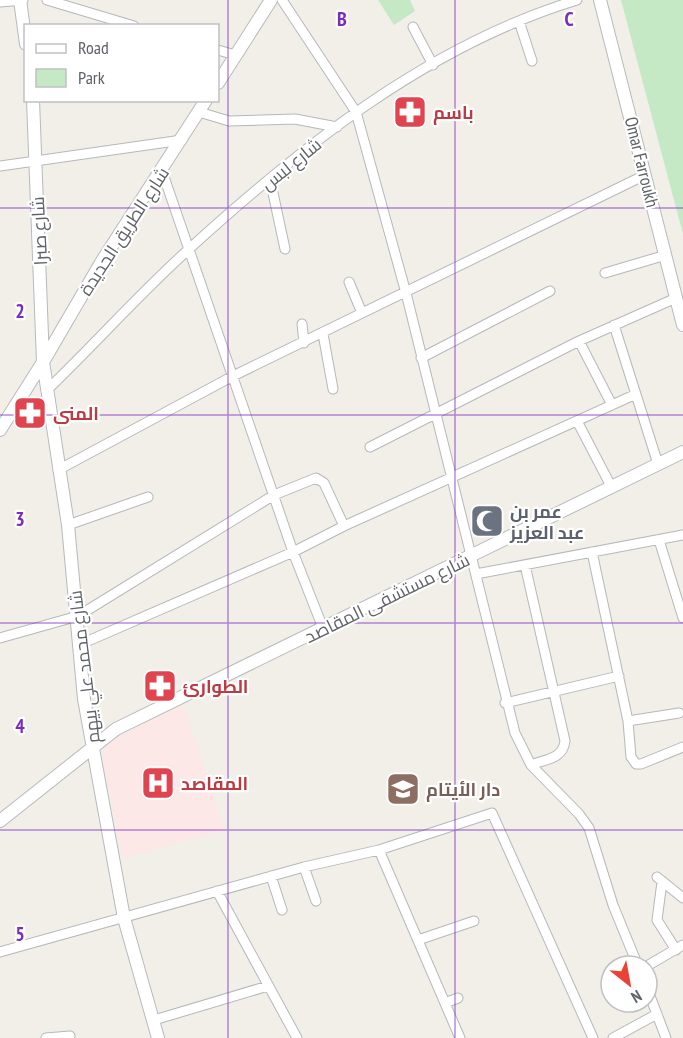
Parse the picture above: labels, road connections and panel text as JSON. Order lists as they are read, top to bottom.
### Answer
{
  "streets": {
    "street": [
      "Omar Farroukh",
      "شارع لبس",
      "شارع صبرا",
      "شارع الطريق الجديدة",
      "شارع مستشفى المقاصد",
      "شارع محمد علي بيهم"
    ]
  },
  "crossings": [
    ["شارع لبس", "شارع محمد علي بيهم"],
    ["شارع صبرا", "شارع الطريق الجديدة"],
    ["شارع صبرا", "شارع محمد علي بيهم"],
    ["شارع الطريق الجديدة", "شارع محمد علي بيهم"],
    ["شارع مستشفى المقاصد", "شارع محمد علي بيهم"]
  ],
  "places": {
    "pharmacy": ["باسم", "المنى", "الطوارئ"],
    "mosque": ["عمر بن عبد العزيز"],
    "hospital": ["المقاصد"],
    "school or university": ["دار الأيتام"]
  },
  "legend": ["Road", "Park"],
  "north": "bottom right",
  "grid": {
    "columns": ["B", "C"],
    "rows": [
      "2",
      "3",
      "4",
      "5"
    ]
  }
}
